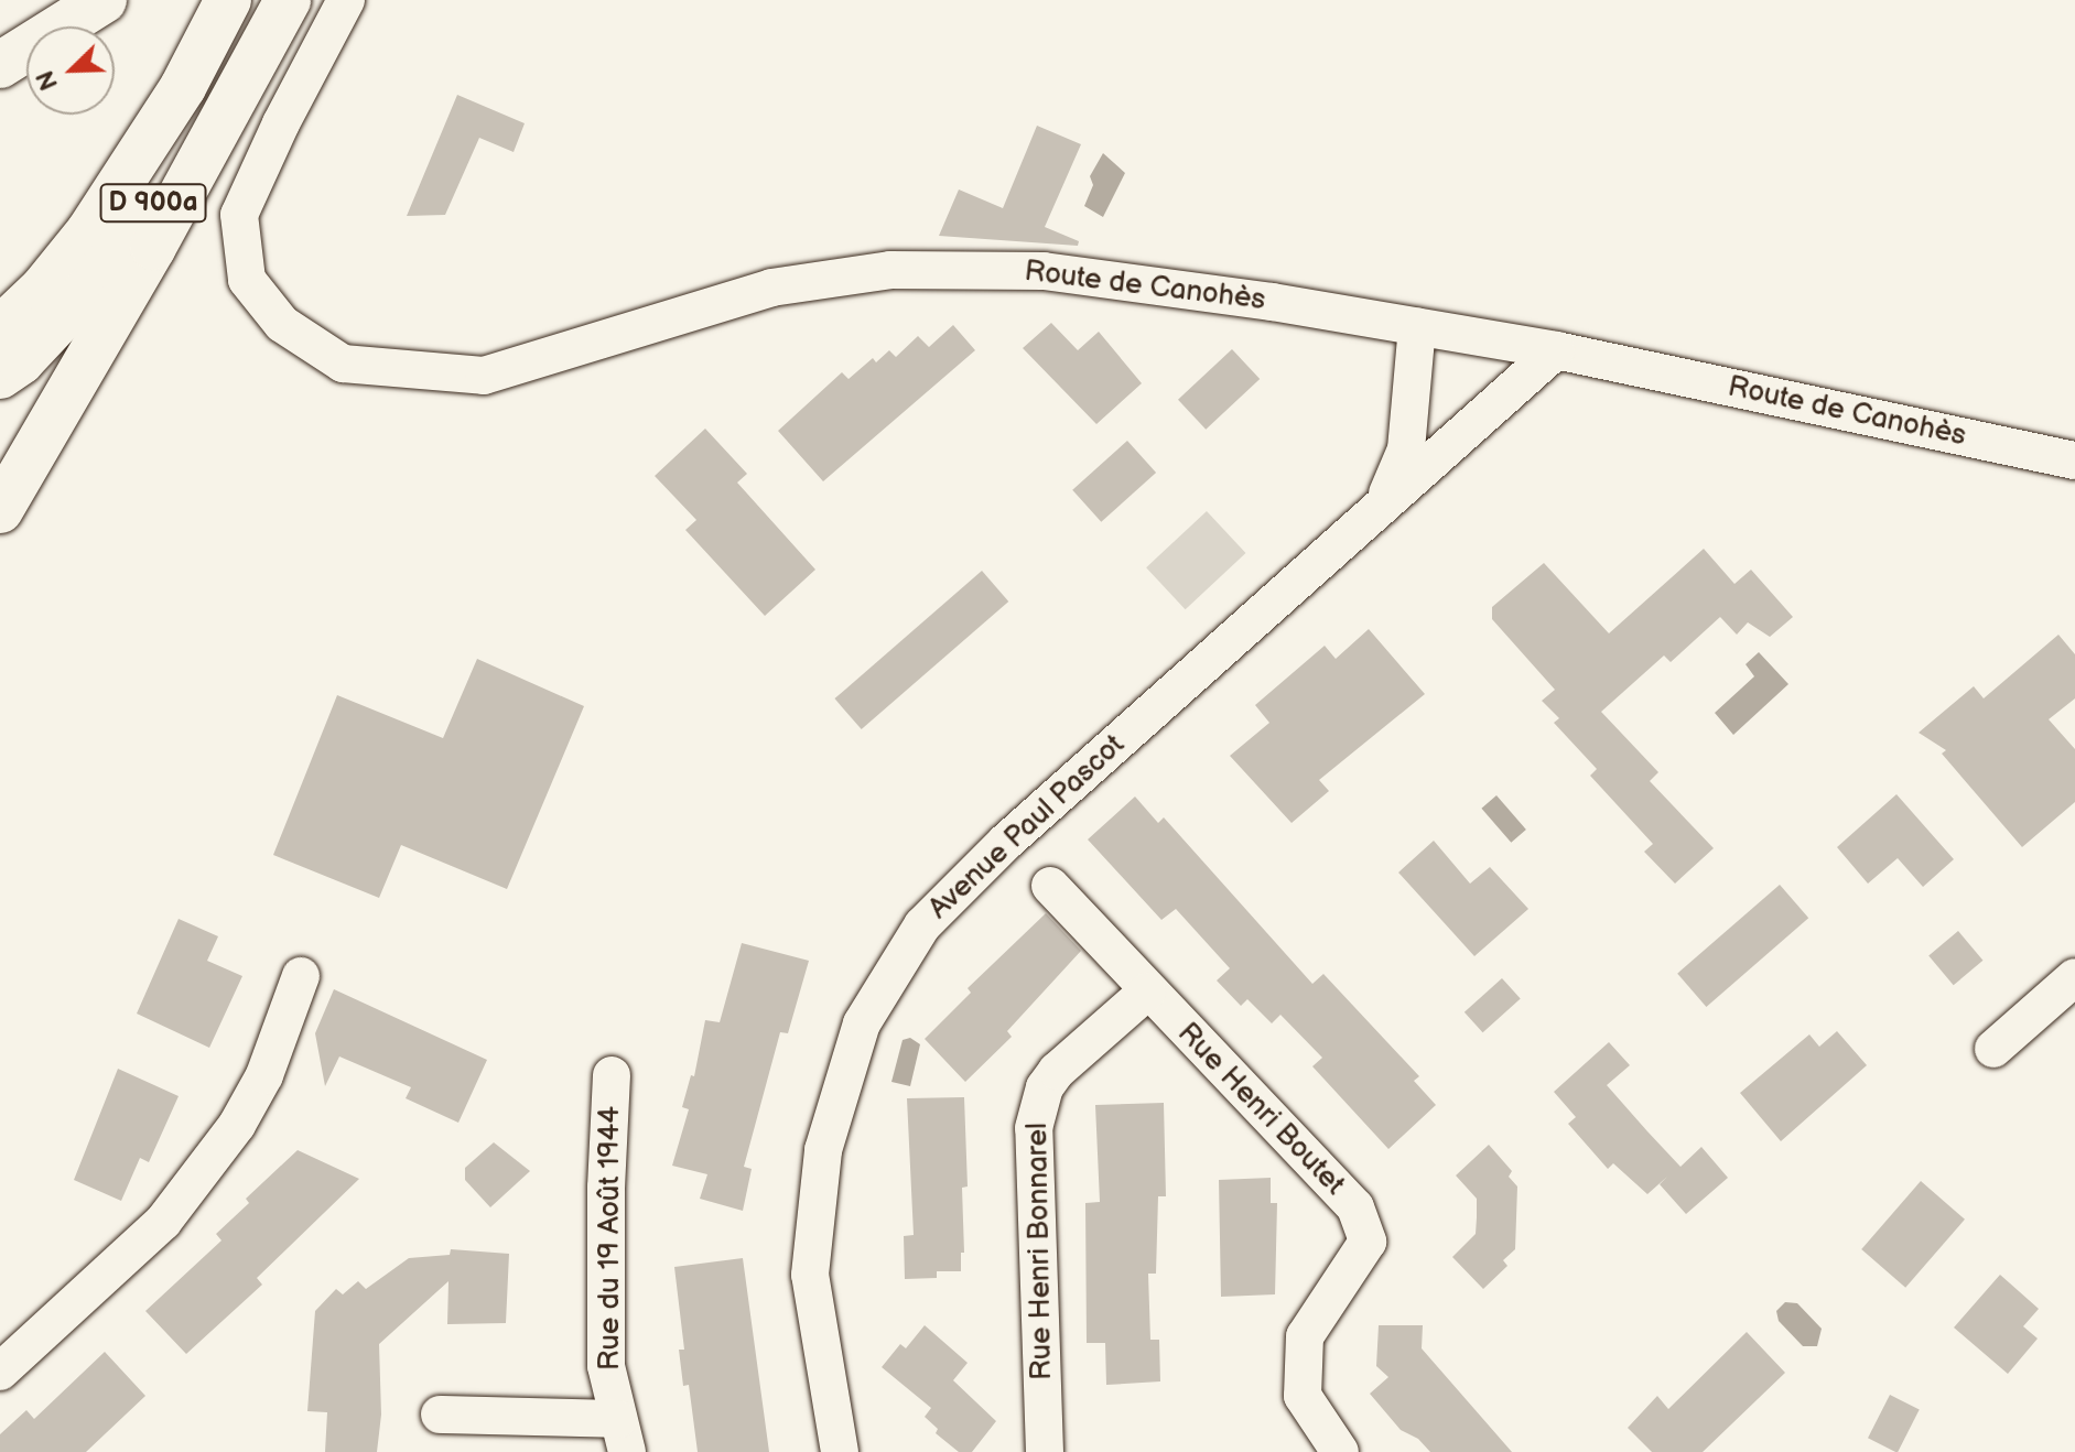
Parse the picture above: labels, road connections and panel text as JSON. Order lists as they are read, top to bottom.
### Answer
{
  "streets": {
    "main road": ["D 900a"],
    "street": [
      "Route de Canohès",
      "Avenue Paul Pascot",
      "Rue Henri Boutet",
      "Rue du 19 Août 1944",
      "Rue Henri Bonnarel"
    ]
  },
  "crossings": [
    ["Route de Canohès", "Avenue Paul Pascot"],
    ["Rue Henri Boutet", "Rue Henri Bonnarel"]
  ],
  "north": "bottom left"
}
